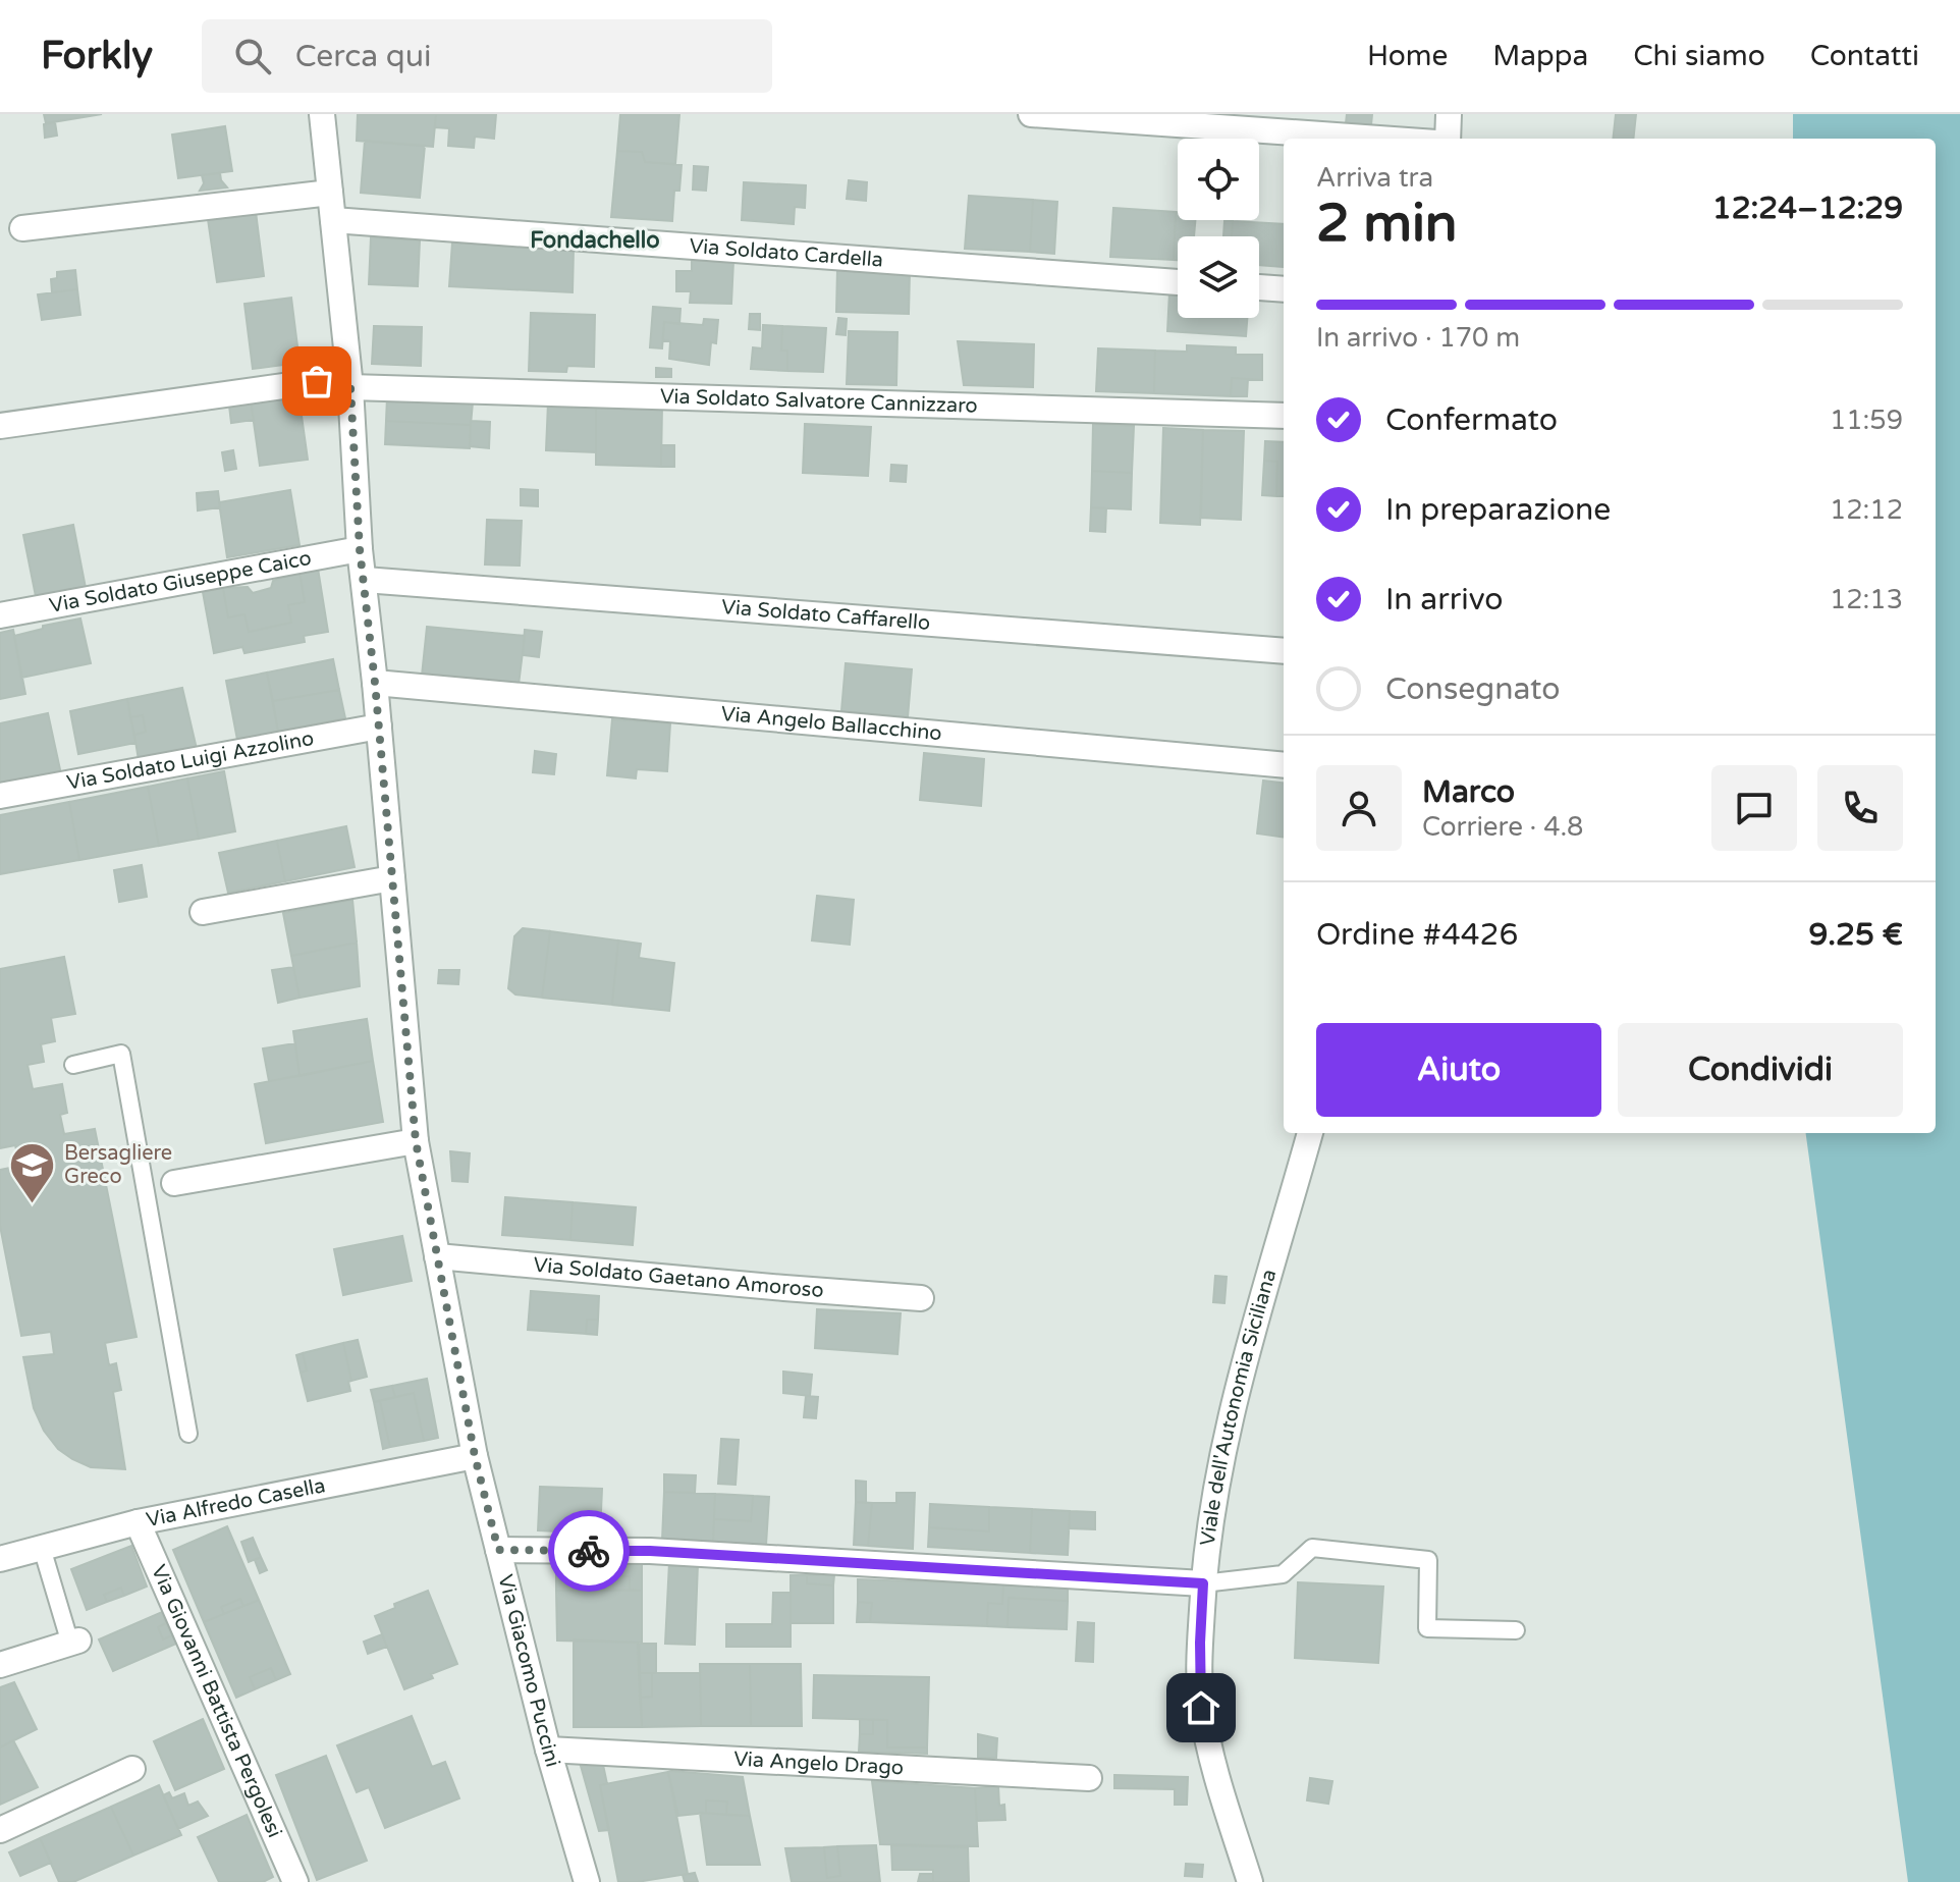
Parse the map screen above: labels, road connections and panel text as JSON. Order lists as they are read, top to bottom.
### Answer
{
  "streets": {
    "street": [
      "Via Soldato Cardella",
      "Via Soldato Salvatore Cannizzaro",
      "Via Soldato Giuseppe Caico",
      "Via Soldato Caffarello",
      "Via Angelo Ballacchino",
      "Via Soldato Luigi Azzolino",
      "Via Soldato Gaetano Amoroso",
      "Viale dell'Autonomia Siciliana",
      "Via Alfredo Casella",
      "Via Giacomo Puccini",
      "Via Giovanni Battista Pergolesi",
      "Via Angelo Drago"
    ]
  },
  "crossings": [
    ["Via Soldato Cardella", "Via Giacomo Puccini"],
    ["Via Soldato Salvatore Cannizzaro", "Via Giacomo Puccini"],
    ["Via Soldato Giuseppe Caico", "Via Giacomo Puccini"],
    ["Via Soldato Caffarello", "Via Giacomo Puccini"],
    ["Via Angelo Ballacchino", "Via Giacomo Puccini"],
    ["Via Soldato Luigi Azzolino", "Via Giacomo Puccini"],
    ["Via Soldato Gaetano Amoroso", "Via Giacomo Puccini"],
    ["Via Alfredo Casella", "Via Giacomo Puccini"],
    ["Via Alfredo Casella", "Via Giovanni Battista Pergolesi"],
    ["Via Giacomo Puccini", "Via Angelo Drago"]
  ],
  "districts": ["Fondachello"],
  "places": {
    "school or university": ["Bersagliere Greco"]
  },
  "page": {
    "header": "Forkly",
    "search": "Cerca qui",
    "nav": [
      "Home",
      "Mappa",
      "Chi siamo",
      "Contatti"
    ],
    "heading": ["2 min", "Arriva tra", "12:24–12:29"],
    "panel": [
      "Marco",
      "Corriere · 4.8",
      "Ordine #4426",
      "9.25 €"
    ],
    "bar": "In arrivo · 170 m",
    "list": [
      ["Confermato", "11:59"],
      ["In preparazione", "12:12"],
      ["In arrivo", "12:13"],
      "Consegnato"
    ],
    "buttons": ["Aiuto", "Condividi"]
  }
}
